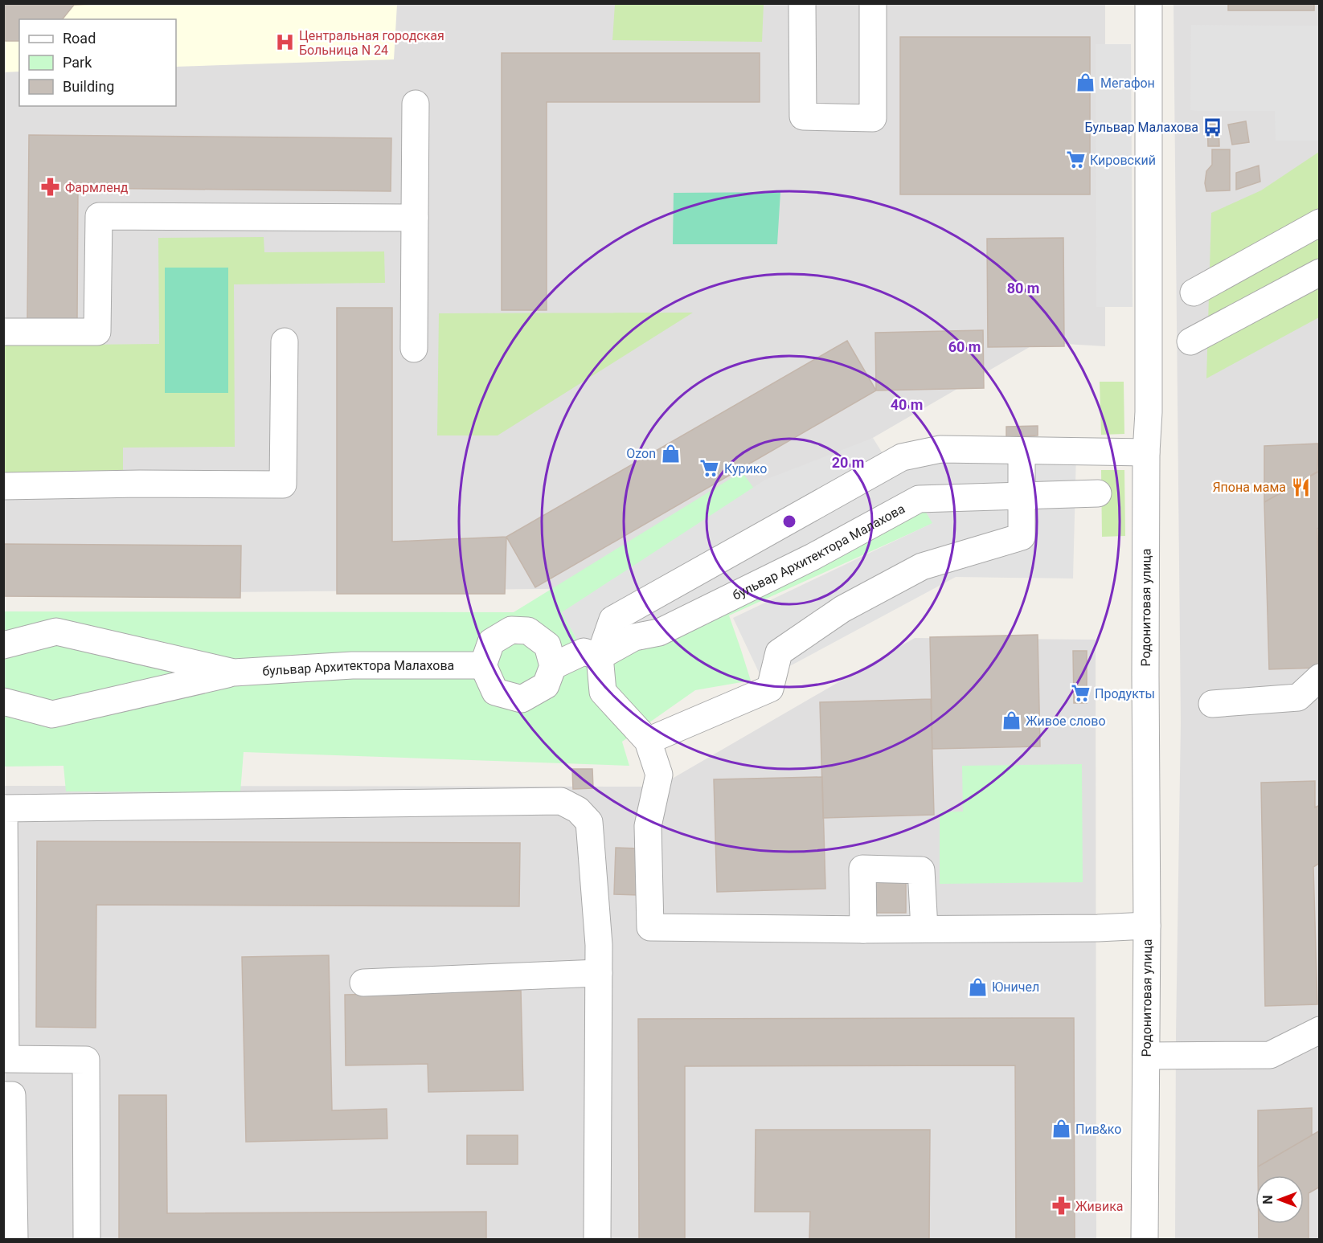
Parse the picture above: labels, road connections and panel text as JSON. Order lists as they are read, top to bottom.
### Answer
{
  "streets": {
    "street": ["бульвар Архитектора Малахова", "Родонитовая улица"]
  },
  "places": {
    "hospital": ["Центральная городская Больница N 24"],
    "shop": [
      "Мегафон",
      "Ozon",
      "Живое слово",
      "Юничел",
      "Пив&ко"
    ],
    "bus stop": ["Бульвар Малахова"],
    "supermarket": ["Кировский", "Курико", "Продукты"],
    "pharmacy": ["Фармленд", "Живика"],
    "restaurant": ["Япона мама"]
  },
  "legend": ["Road", "Park", "Building"],
  "north": "left",
  "rings": [
    "80 m",
    "60 m",
    "40 m",
    "20 m"
  ]
}
